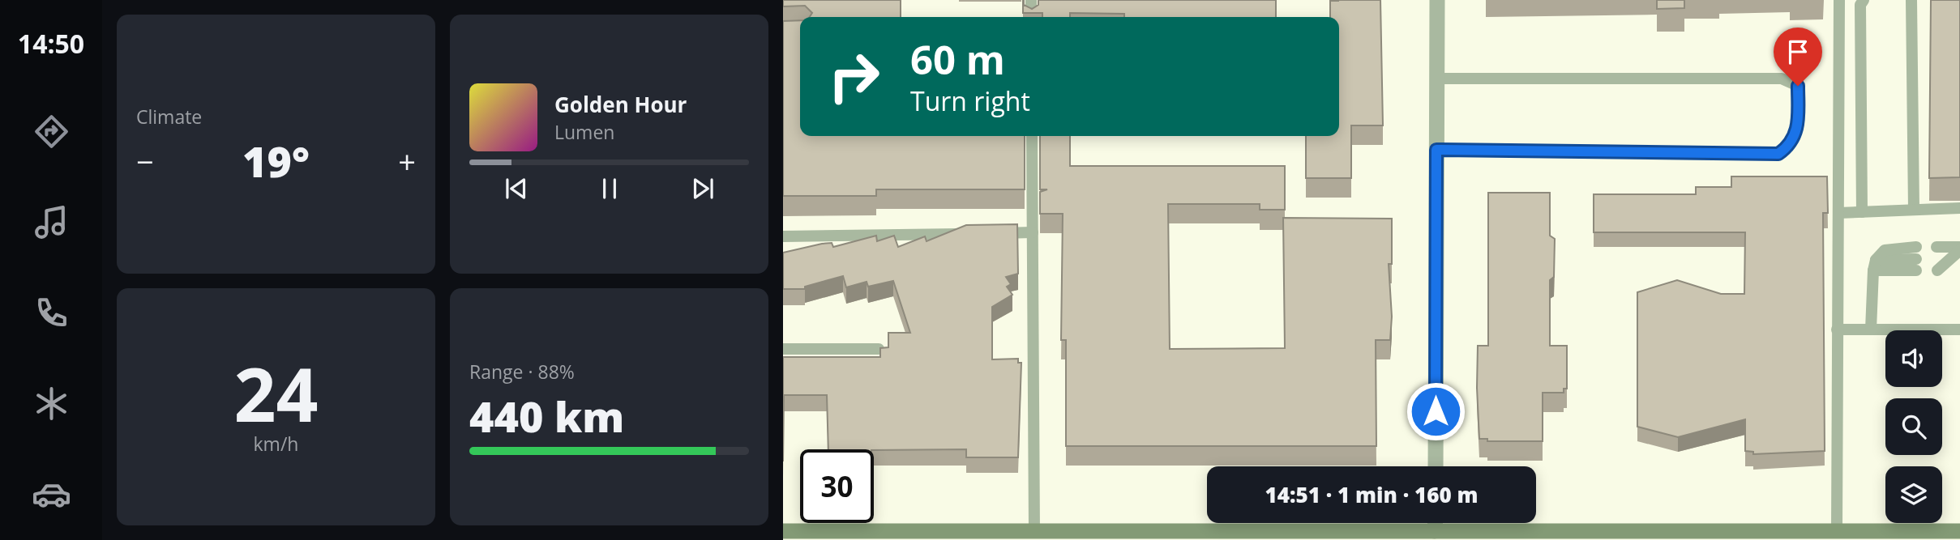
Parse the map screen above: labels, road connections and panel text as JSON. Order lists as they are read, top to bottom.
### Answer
{
  "page": {
    "tabs": "14:50",
    "tile": [
      "Climate",
      ["24", "km/h"],
      ["Range · 88%", "440 km"]
    ],
    "turn": ["60 m", "Turn right"],
    "song": ["Golden Hour", "Lumen"],
    "heat": ["−", "19°", "+"],
    "limit": "30",
    "trip": "14:51 · 1 min · 160 m"
  }
}
